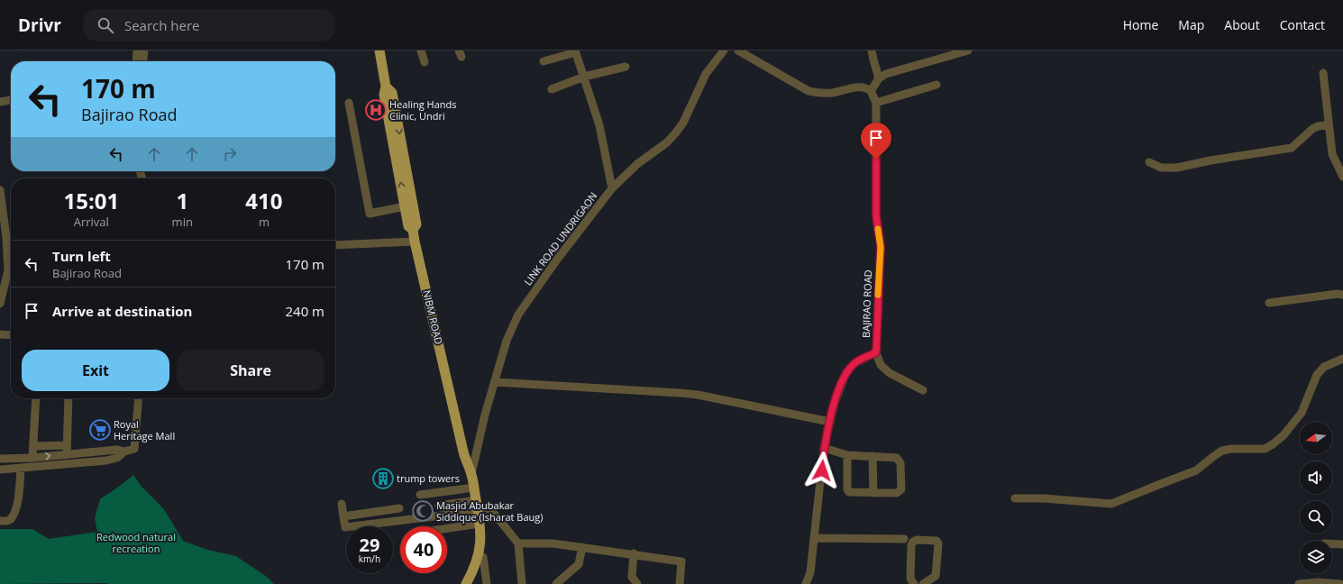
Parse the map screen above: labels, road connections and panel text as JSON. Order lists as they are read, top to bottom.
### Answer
{
  "streets": {
    "main road": ["NIBM ROAD"],
    "street": ["LINK ROAD UNDRIGAON", "BAJIRAO ROAD"]
  },
  "crossings": [
    ["LINK ROAD UNDRIGAON", "NIBM ROAD"]
  ],
  "parks": ["Redwood natural recreation"],
  "places": {
    "hospital": ["Healing Hands Clinic, Undri"],
    "supermarket": ["Royal Heritage Mall"],
    "building": ["trump towers"],
    "mosque": ["Masjid Abubakar Siddique (Isharat Baug)"]
  },
  "north": "left",
  "page": {
    "header": "Drivr",
    "search": "Search here",
    "nav": [
      "Home",
      "Map",
      "About",
      "Contact"
    ],
    "turn": ["170 m", "Bajirao Road"],
    "eta": [
      "15:01",
      "Arrival",
      "1",
      "min",
      "410",
      "m"
    ],
    "list": [
      {
        "name": "Turn left",
        "note": "Bajirao Road",
        "value": "170 m"
      },
      {
        "name": "Arrive at destination",
        "value": "240 m"
      }
    ],
    "buttons": ["Exit", "Share"],
    "speed": "29 km/h",
    "limit": "40"
  }
}
